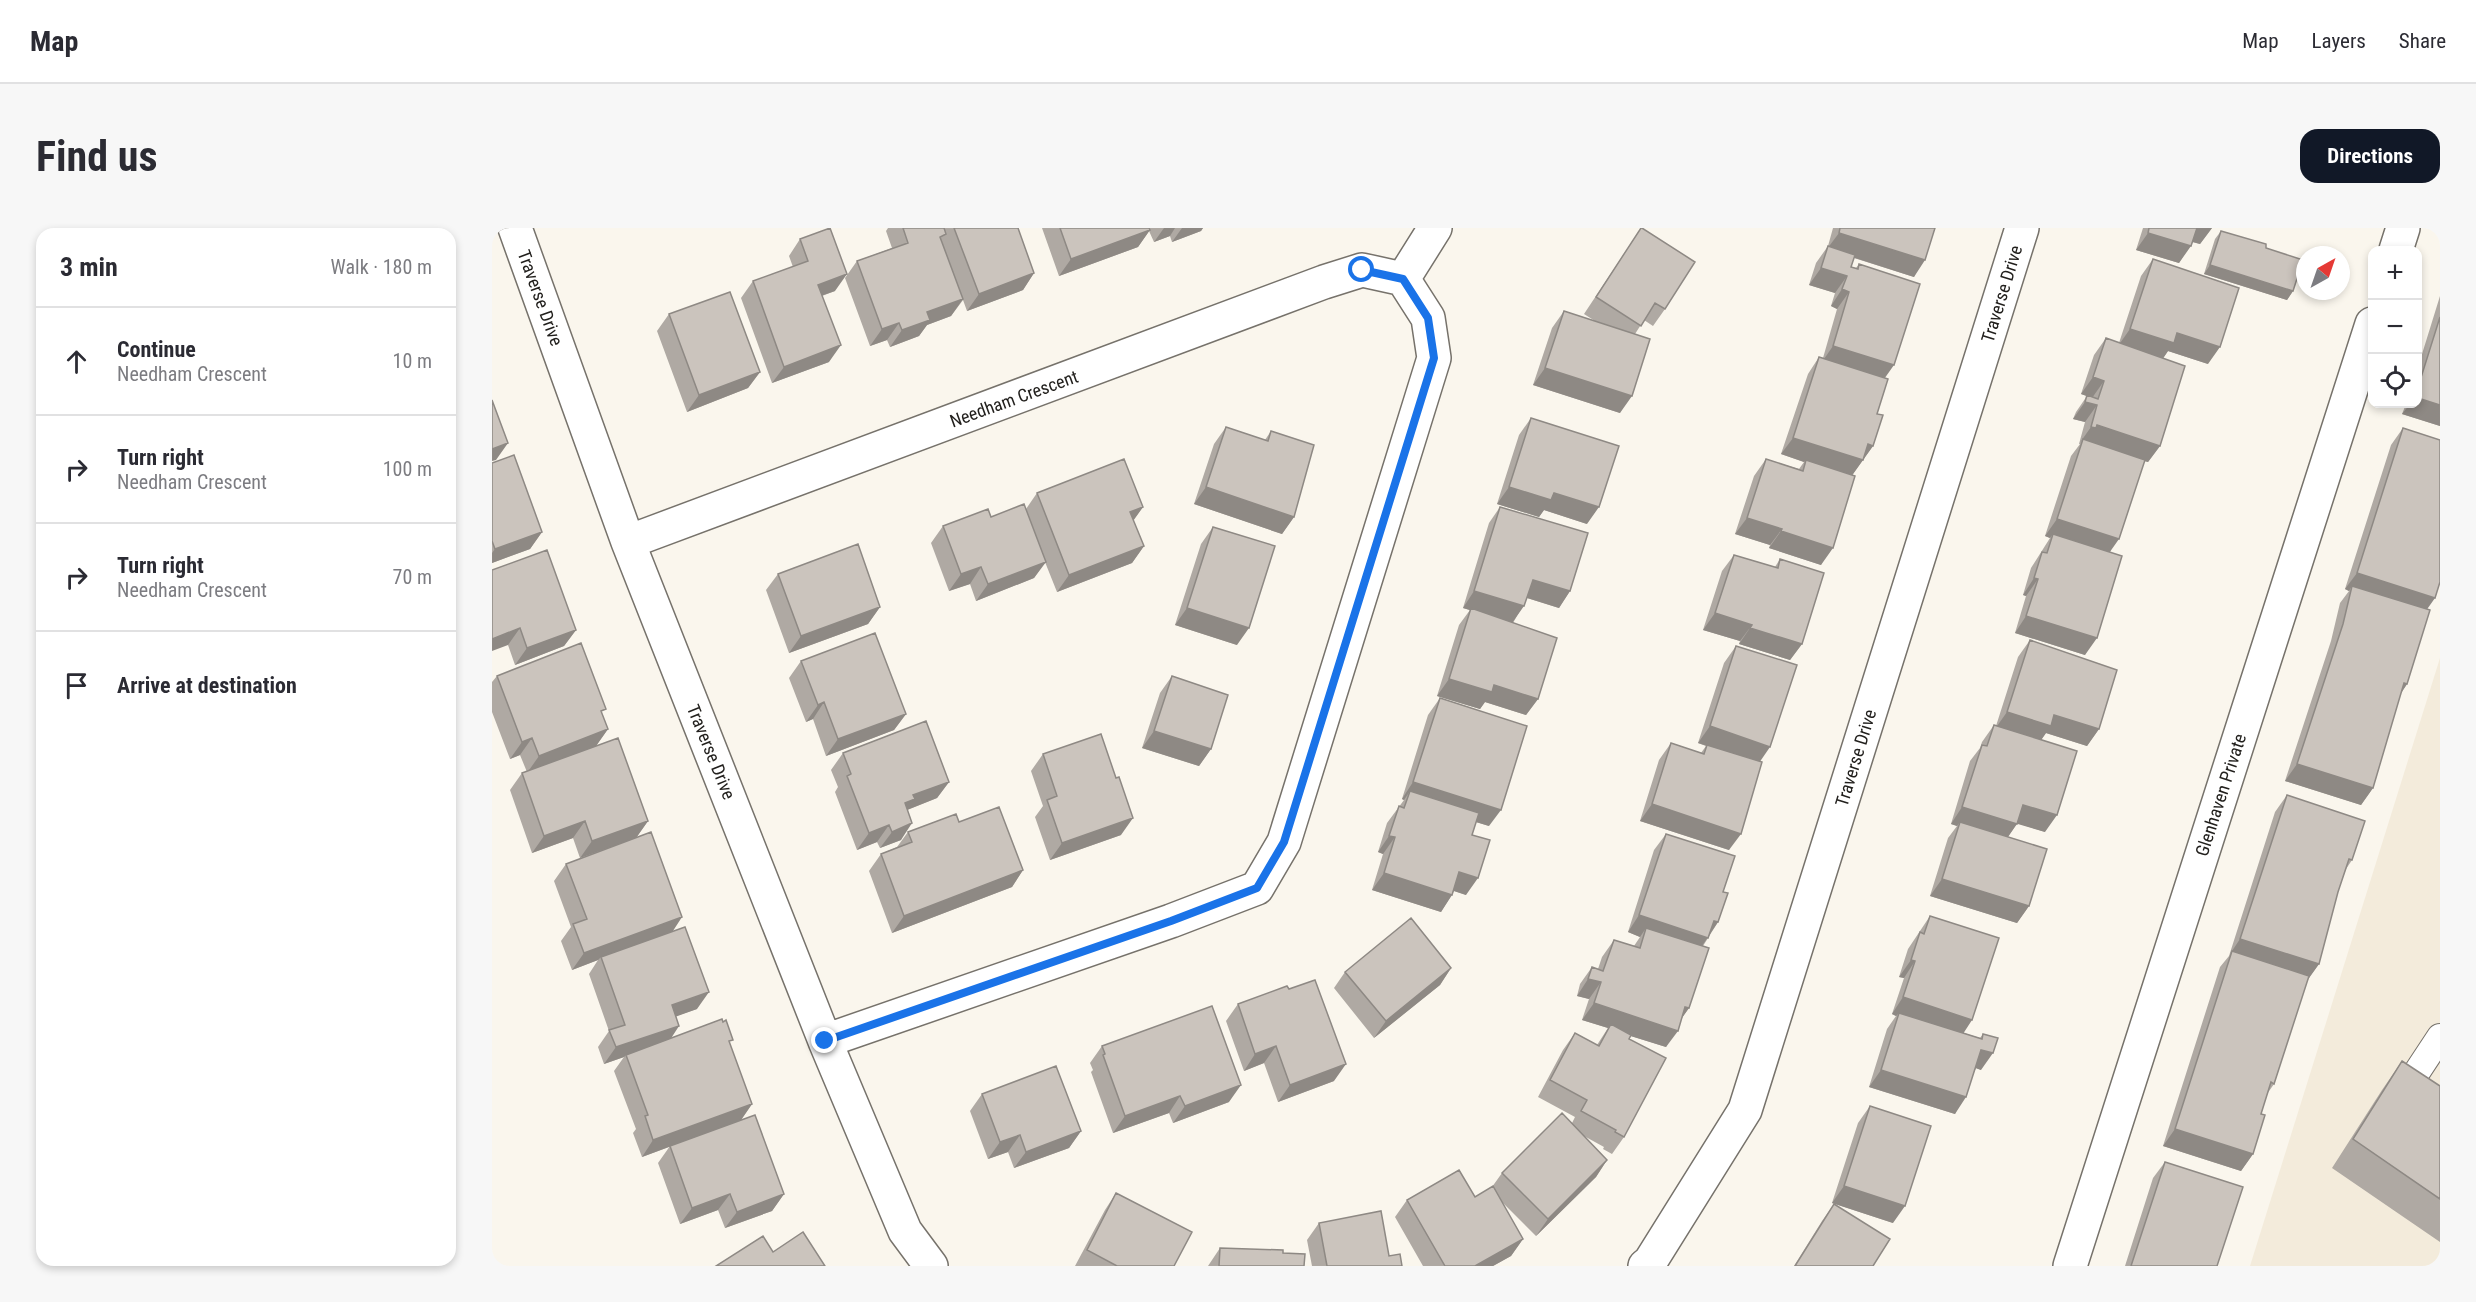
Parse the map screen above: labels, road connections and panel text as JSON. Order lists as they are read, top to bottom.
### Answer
{
  "streets": {
    "street": ["Traverse Drive", "Needham Crescent", "Glenhaven Private"]
  },
  "crossings": [
    ["Traverse Drive", "Needham Crescent"]
  ],
  "north": "top right",
  "page": {
    "header": "Map",
    "nav": ["Map", "Layers", "Share"],
    "buttons": "Directions",
    "title": "Find us",
    "heading": ["3 min", "Walk · 180 m"],
    "map_buttons": ["+", "−"],
    "list": [
      ["Continue", "Needham Crescent", "10 m"],
      ["Turn right", "Needham Crescent", "100 m"],
      ["Turn right", "Needham Crescent", "70 m"],
      "Arrive at destination"
    ]
  }
}
